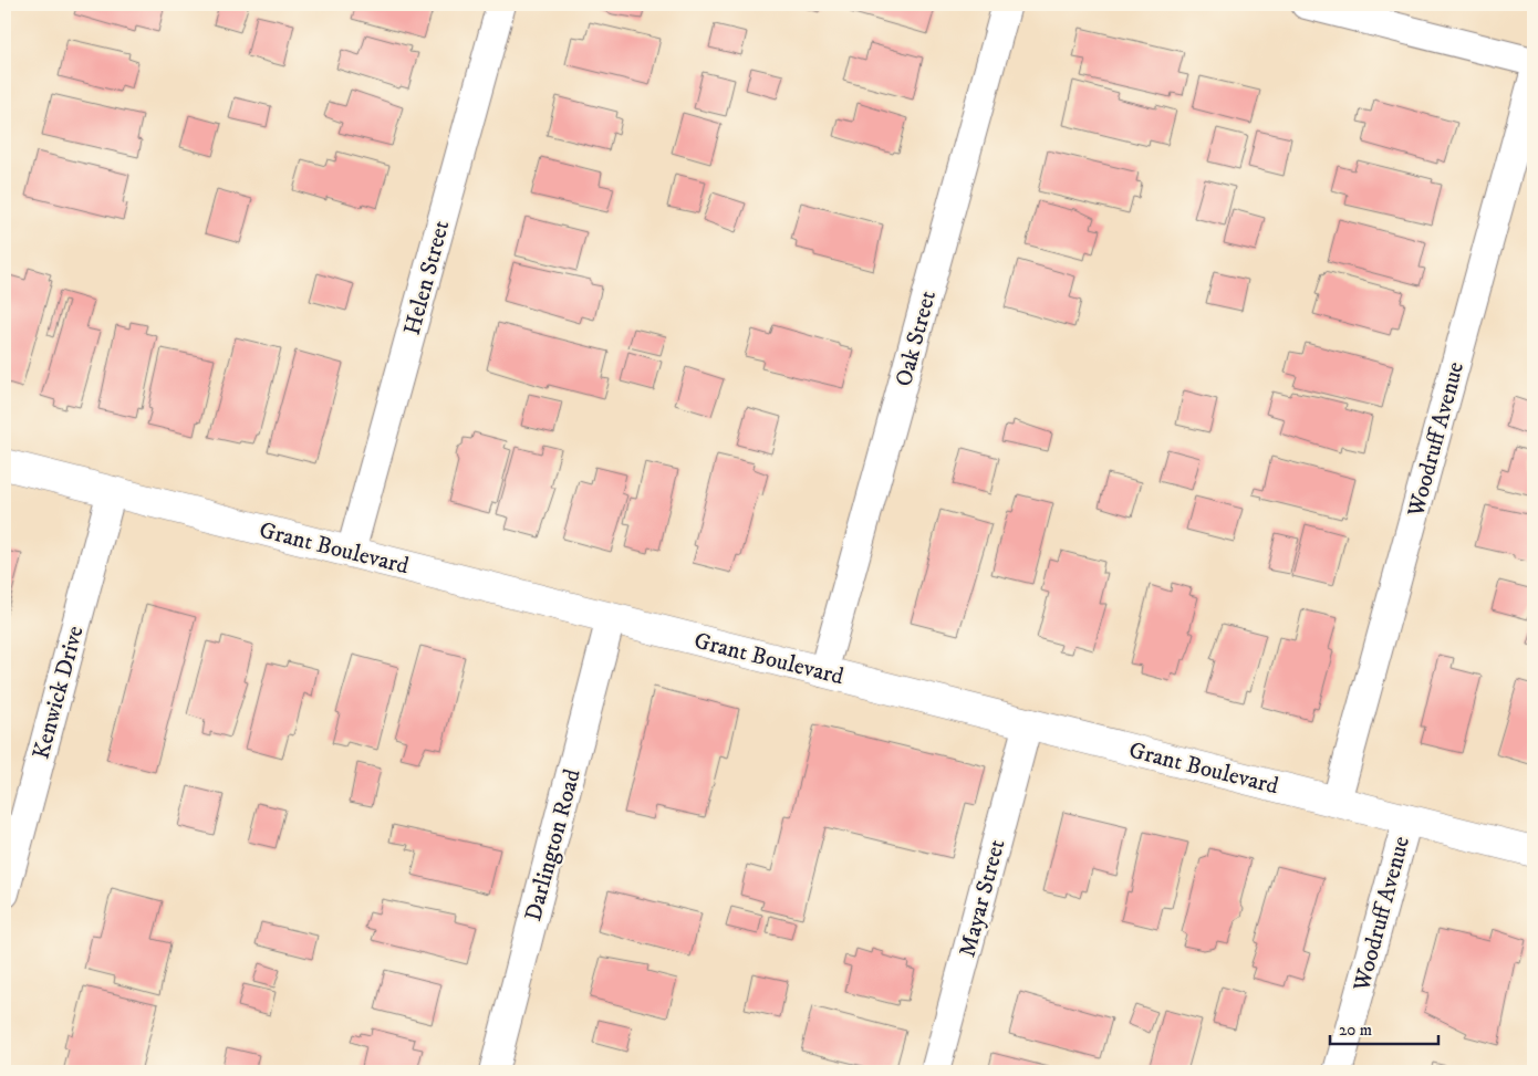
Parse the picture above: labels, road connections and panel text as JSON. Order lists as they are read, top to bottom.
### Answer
{
  "streets": {
    "street": [
      "Helen Street",
      "Oak Street",
      "Woodruff Avenue",
      "Grant Boulevard",
      "Kenwick Drive",
      "Darlington Road",
      "Mayar Street"
    ]
  },
  "crossings": [
    ["Helen Street", "Grant Boulevard"],
    ["Oak Street", "Grant Boulevard"],
    ["Woodruff Avenue", "Grant Boulevard"],
    ["Grant Boulevard", "Kenwick Drive"],
    ["Grant Boulevard", "Darlington Road"],
    ["Grant Boulevard", "Mayar Street"]
  ],
  "scale_bar": "20 m"
}
